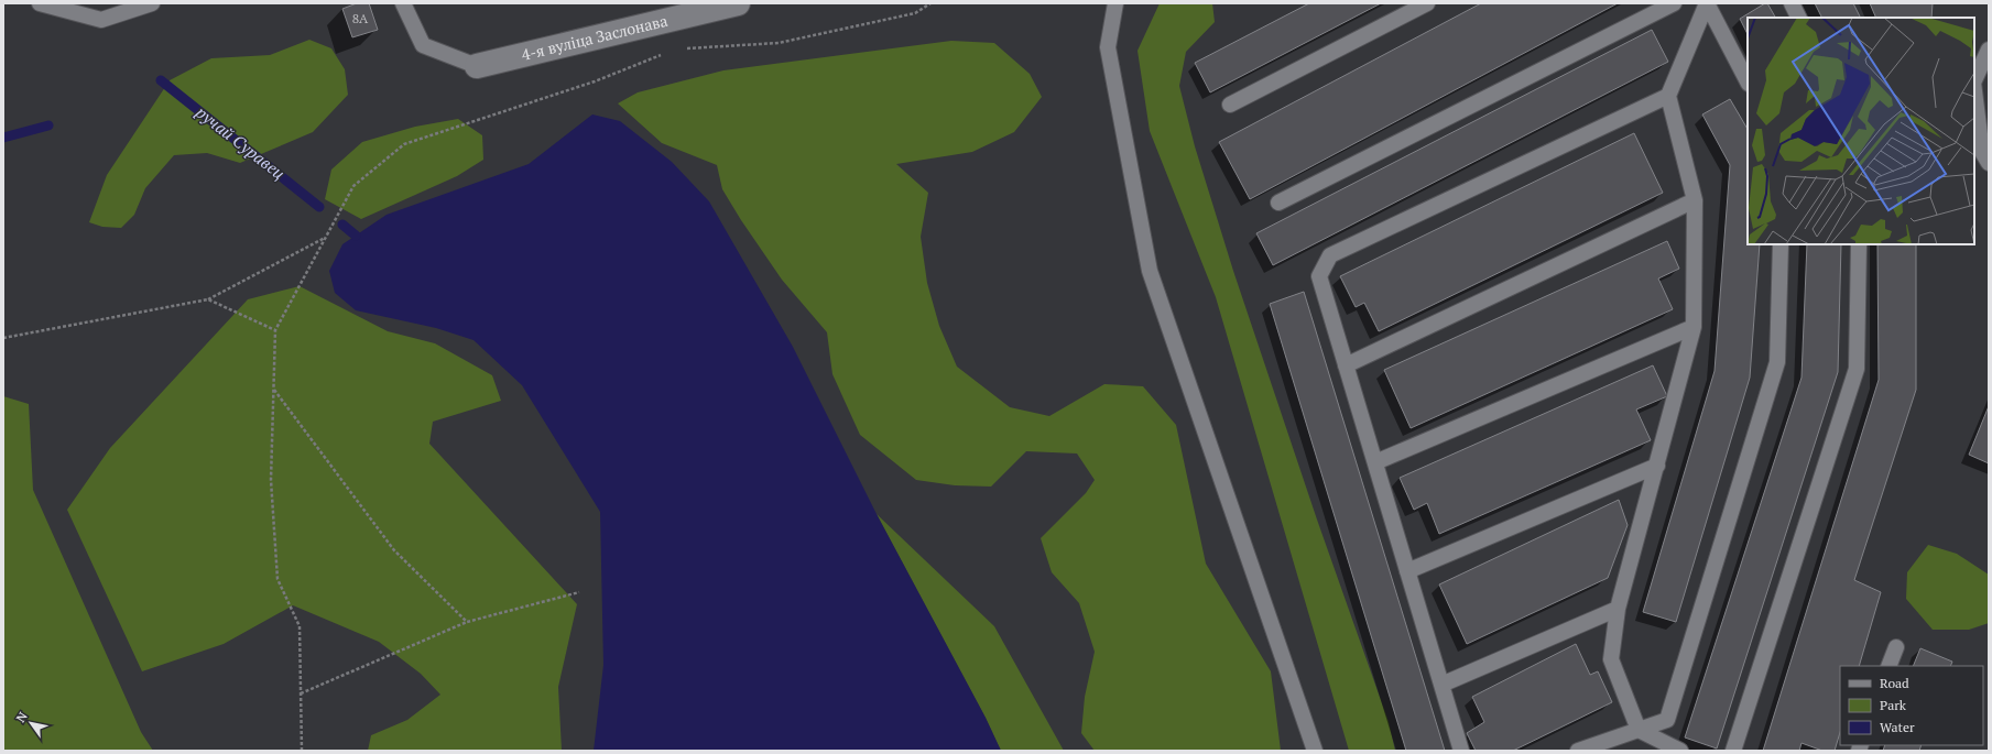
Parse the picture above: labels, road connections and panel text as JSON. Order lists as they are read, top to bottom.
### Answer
{
  "streets": {
    "street": ["4-я вуліца Заслонава"]
  },
  "water": ["ручай Суравец"],
  "house_numbers": ["8А"],
  "legend": ["Road", "Park", "Water"],
  "north": "top left"
}
